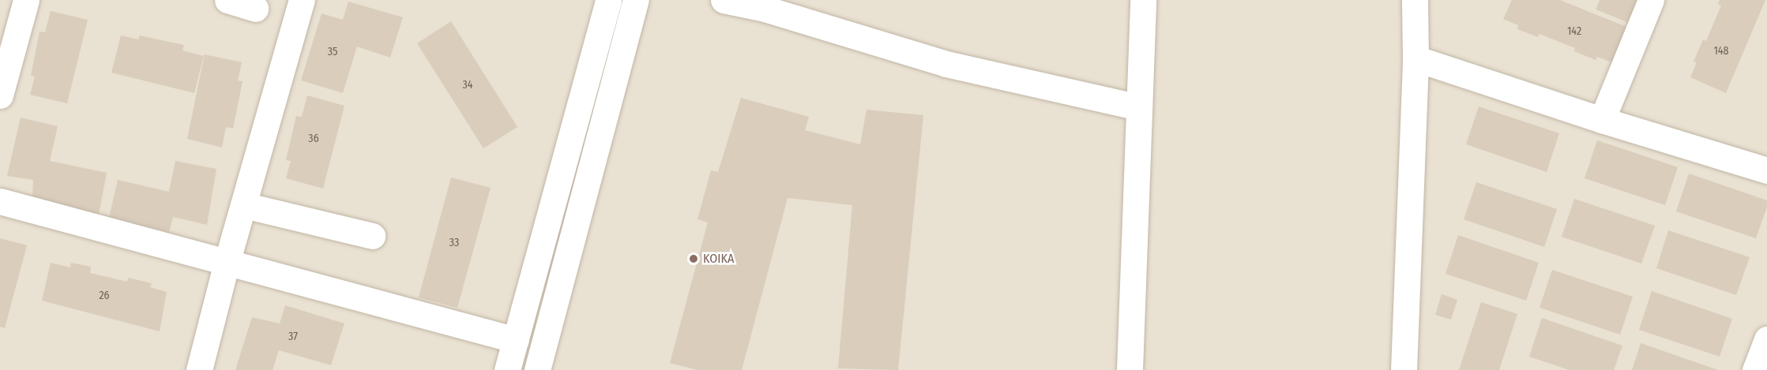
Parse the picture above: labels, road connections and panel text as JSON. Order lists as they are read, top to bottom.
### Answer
{
  "places": ["KOIKA"],
  "house_numbers": [
    "142",
    "148",
    "35",
    "34",
    "36",
    "33",
    "26",
    "37"
  ]
}
